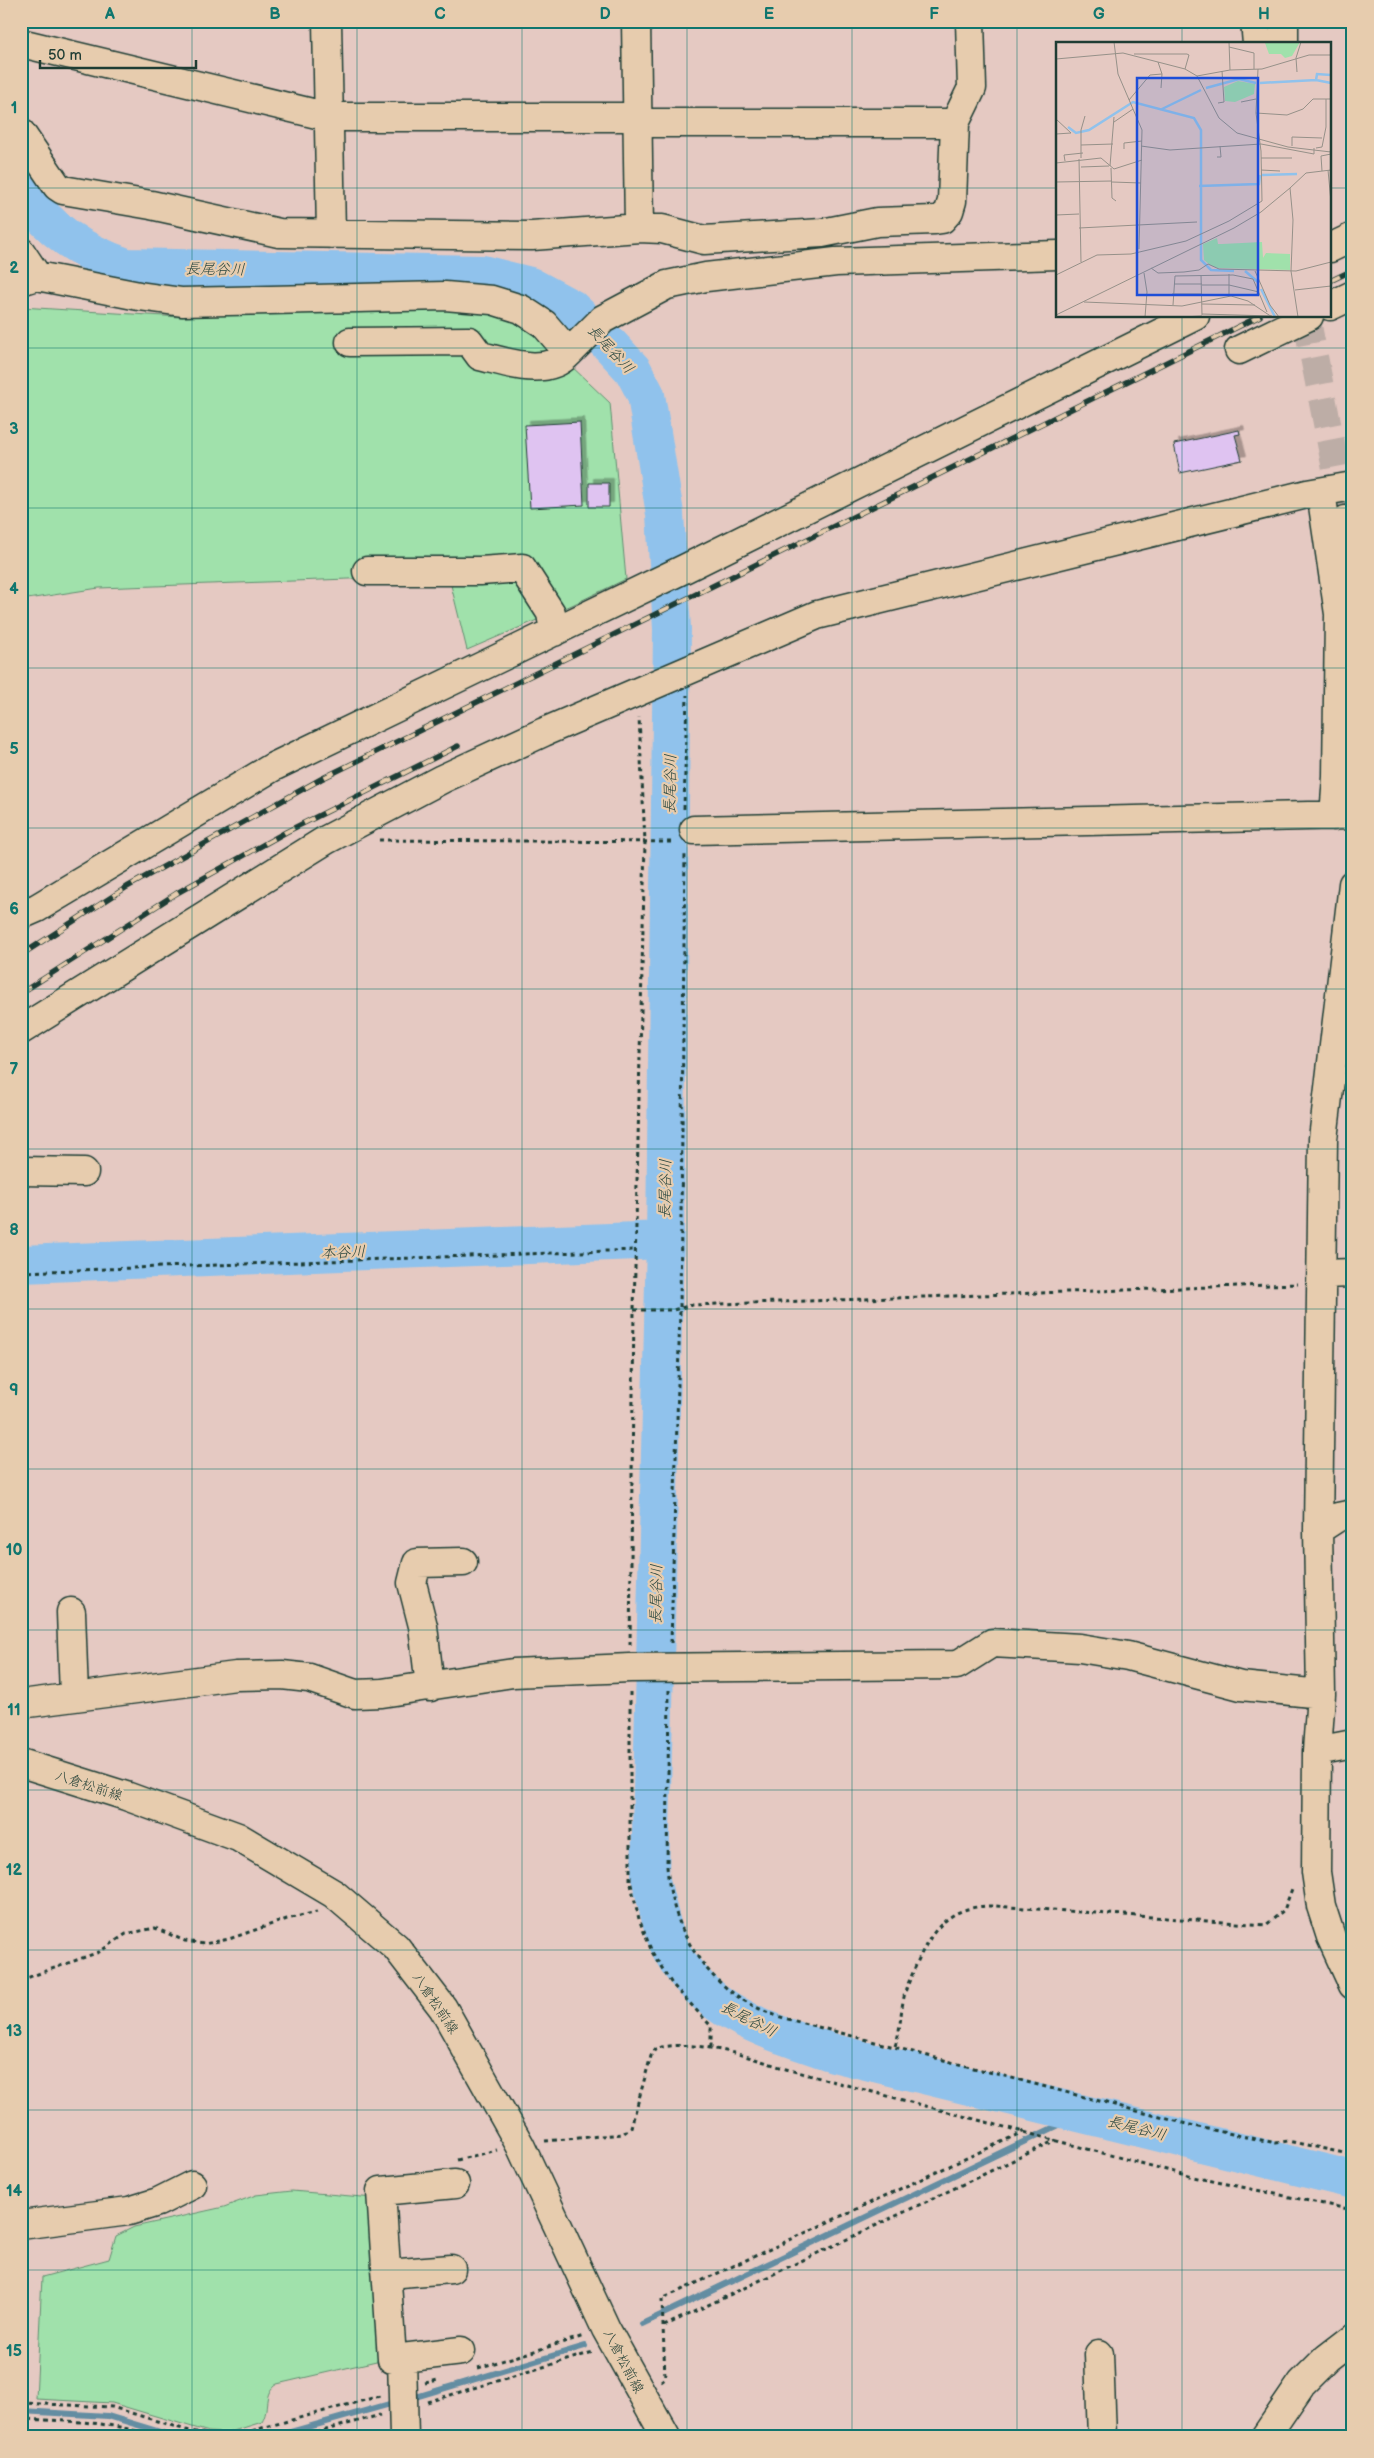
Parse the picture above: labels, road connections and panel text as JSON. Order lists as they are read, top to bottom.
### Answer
{
  "streets": {
    "street": ["八倉松前線"]
  },
  "water": ["長尾谷川", "本谷川"],
  "scale_bar": "50 m",
  "grid": {
    "columns": [
      "A",
      "B",
      "C",
      "D",
      "E",
      "F",
      "G",
      "H"
    ],
    "rows": [
      "1",
      "2",
      "3",
      "4",
      "5",
      "6",
      "7",
      "8",
      "9",
      "10",
      "11",
      "12",
      "13",
      "14",
      "15"
    ]
  }
}
